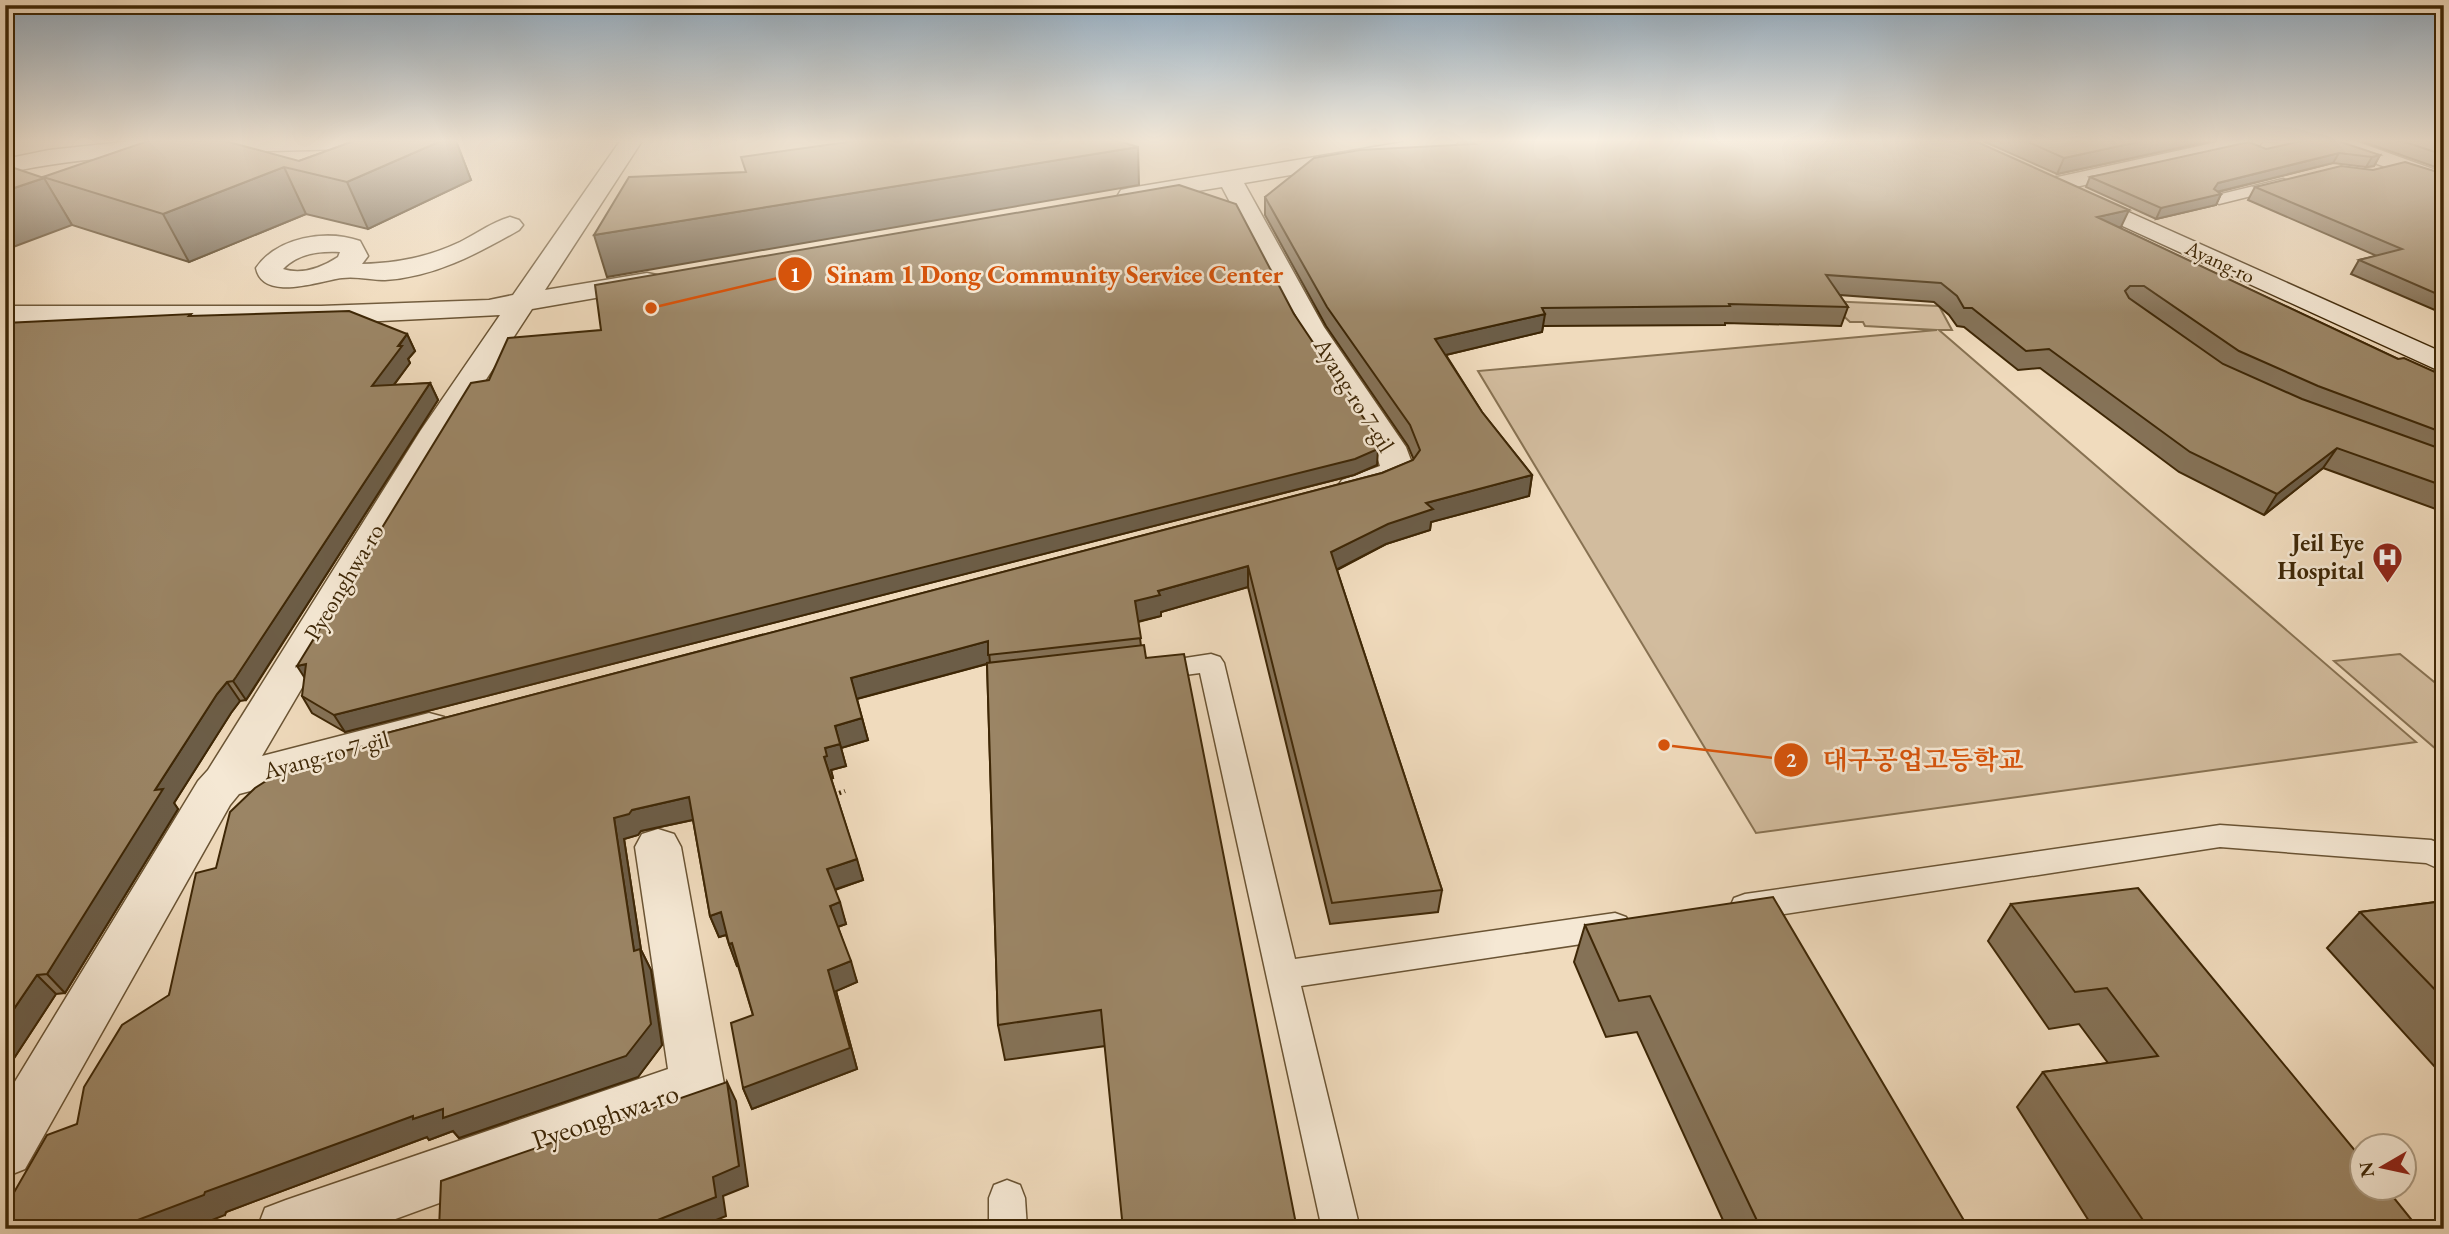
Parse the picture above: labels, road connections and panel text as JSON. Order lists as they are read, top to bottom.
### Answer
{
  "streets": {
    "street": ["Ayang-ro", "Ayang-ro 7-gil", "Pyeonghwa-ro"]
  },
  "crossings": [
    ["Ayang-ro 7-gil", "Pyeonghwa-ro"]
  ],
  "places": {
    "other": ["Sinam 1 Dong Community Service Center", "대구공업고등학교"],
    "hospital": ["Jeil Eye Hospital"]
  },
  "north": "left"
}
